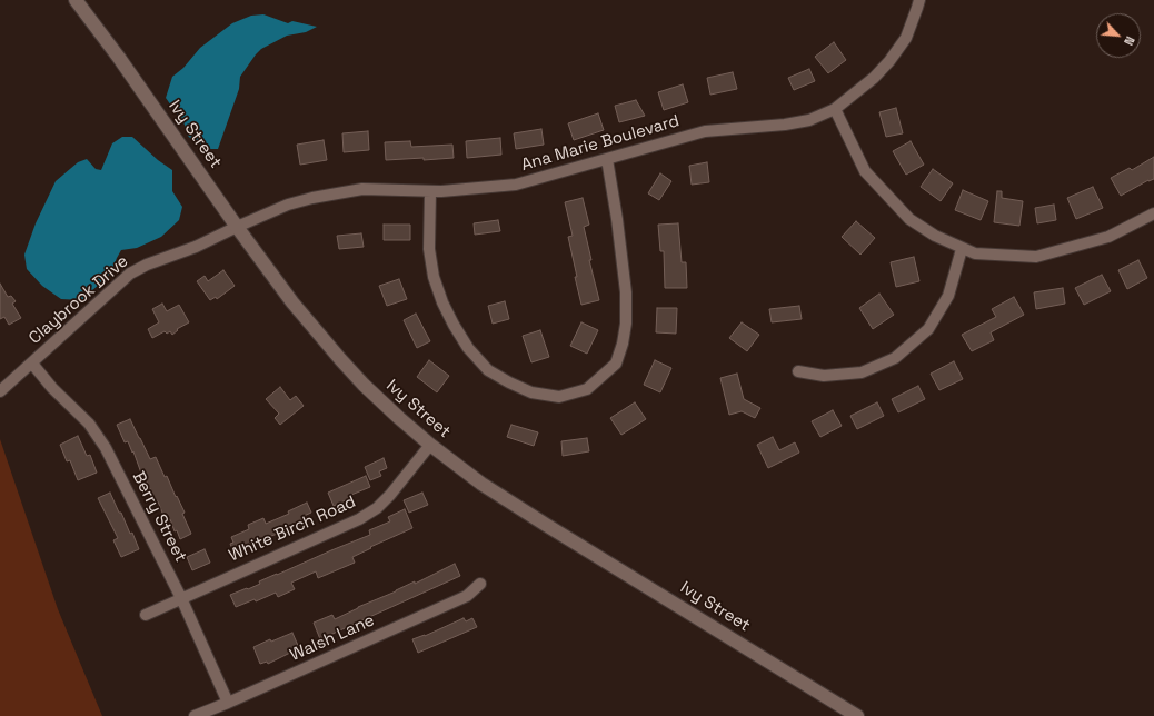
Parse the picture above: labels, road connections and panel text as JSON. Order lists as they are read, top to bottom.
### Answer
{
  "streets": {
    "main road": ["Ivy Street"],
    "street": [
      "Ana Marie Boulevard",
      "Claybrook Drive",
      "Berry Street",
      "White Birch Road",
      "Walsh Lane"
    ]
  },
  "crossings": [
    ["Ivy Street", "Ana Marie Boulevard"],
    ["Ivy Street", "Claybrook Drive"],
    ["Ivy Street", "White Birch Road"],
    ["Ana Marie Boulevard", "Claybrook Drive"],
    ["Claybrook Drive", "Berry Street"],
    ["Berry Street", "White Birch Road"],
    ["Berry Street", "Walsh Lane"]
  ],
  "north": "bottom right"
}
